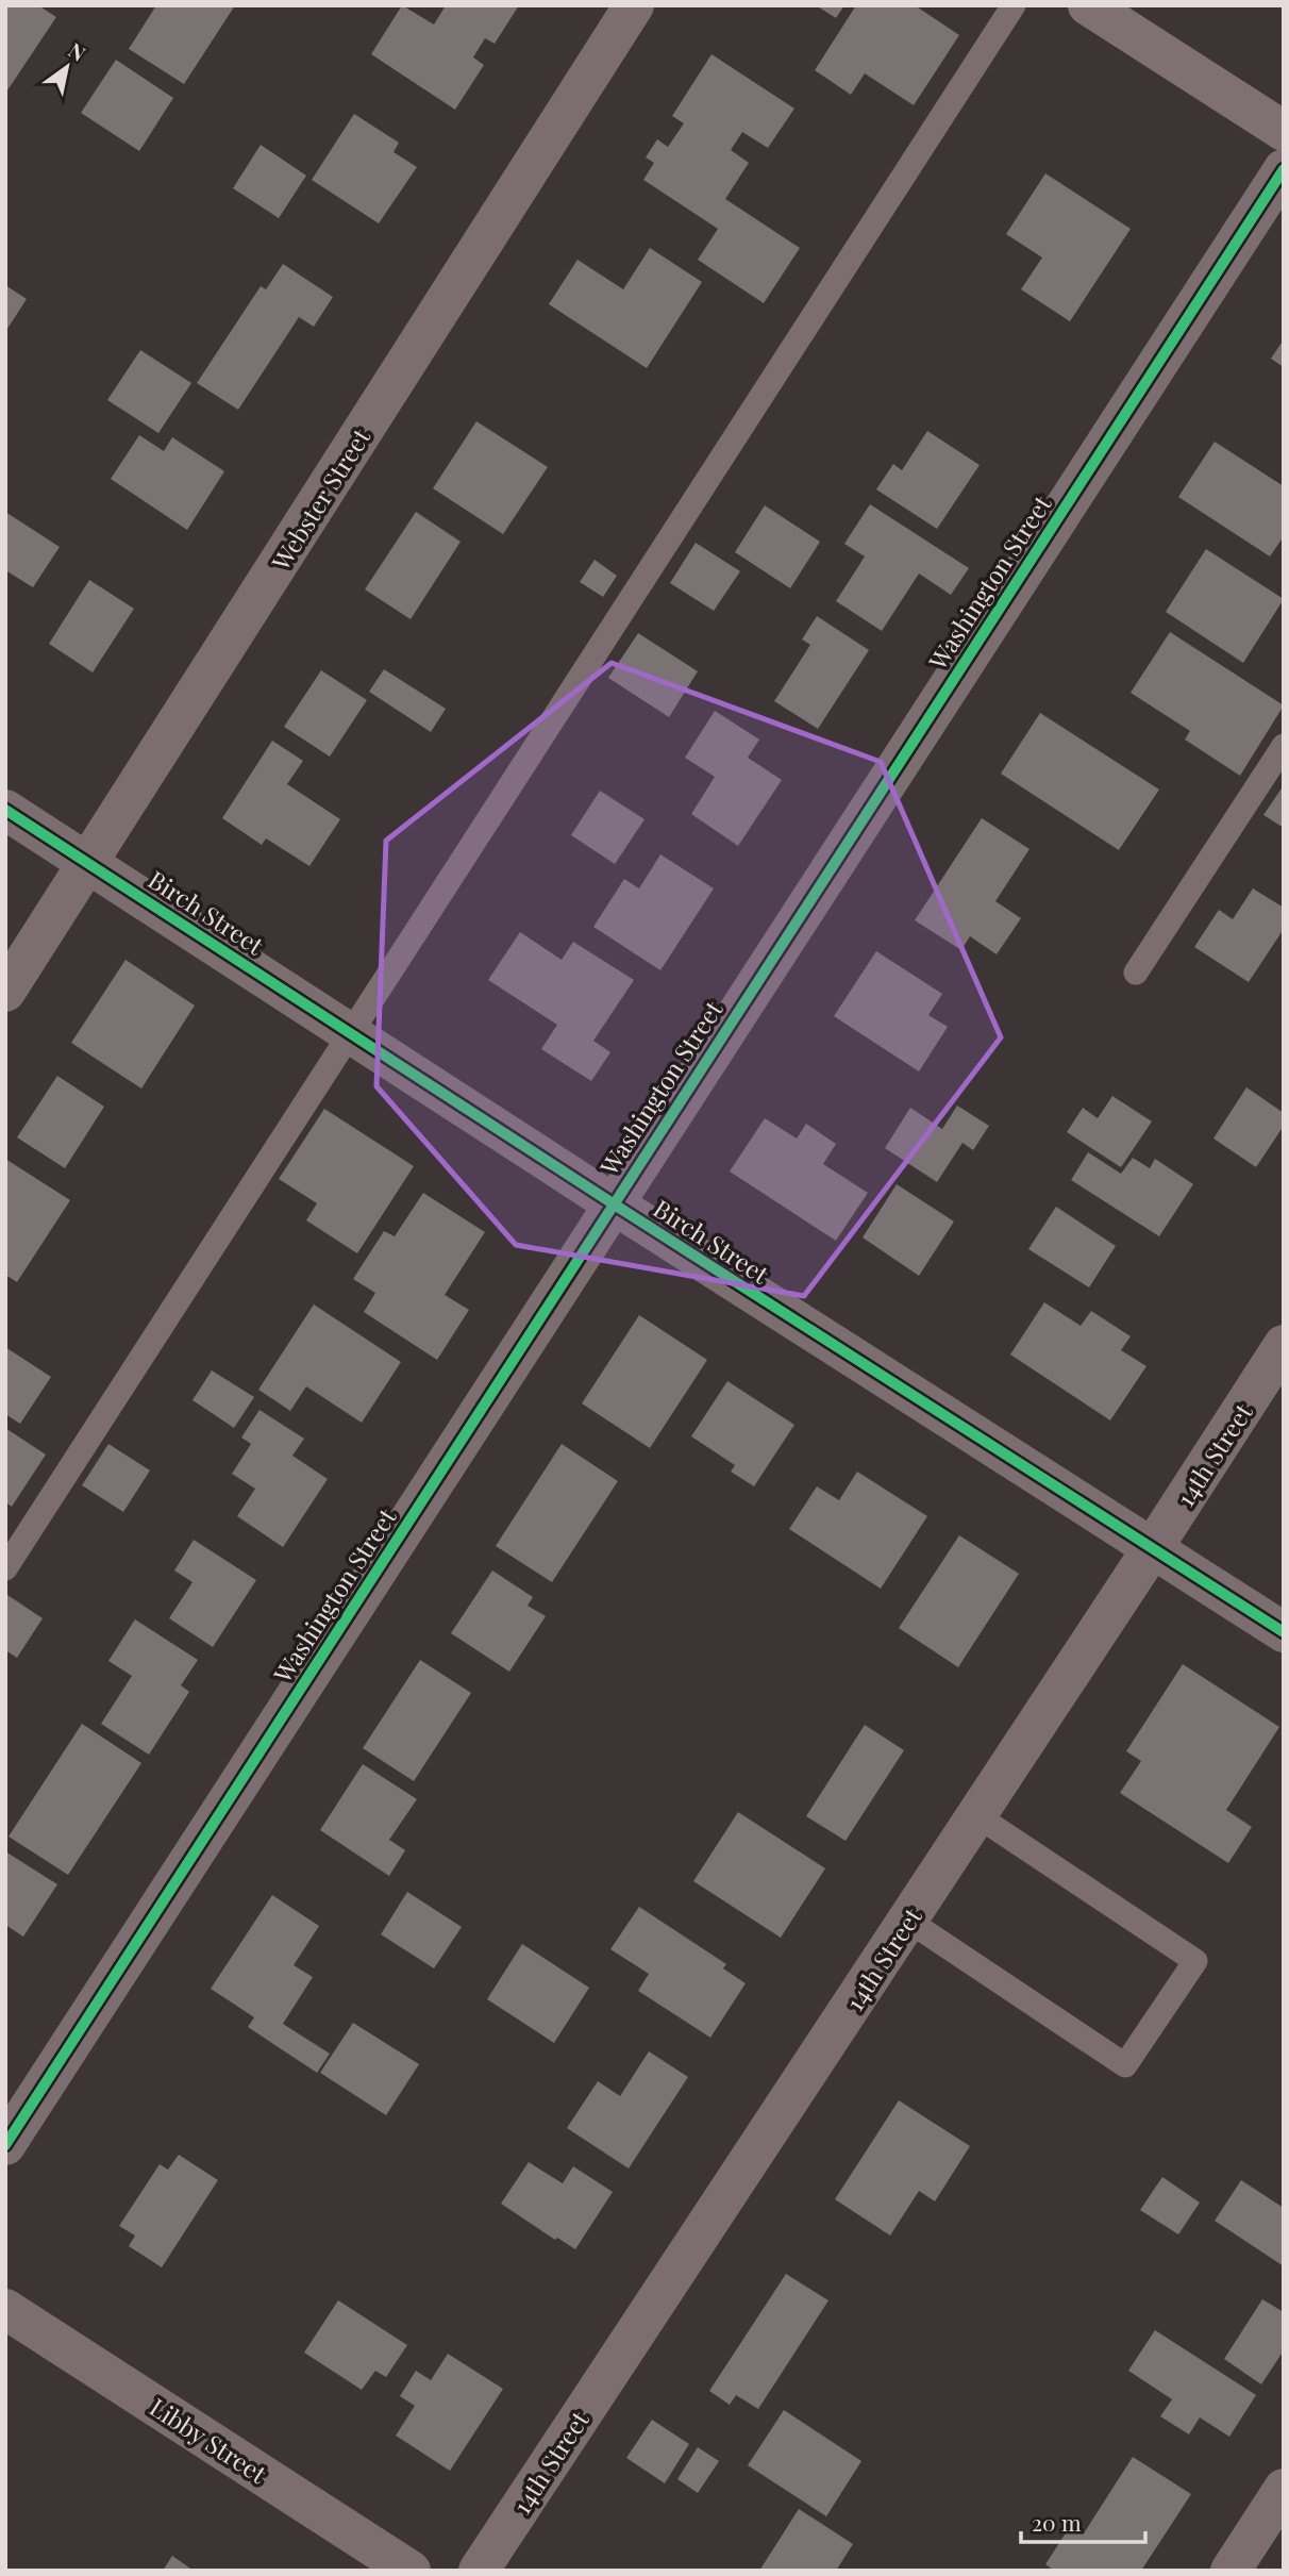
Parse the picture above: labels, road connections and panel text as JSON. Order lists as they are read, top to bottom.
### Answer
{
  "streets": {
    "street": [
      "Webster Street",
      "Washington Street",
      "Birch Street",
      "14th Street",
      "Libby Street"
    ]
  },
  "crossings": [
    ["Webster Street", "Birch Street"],
    ["Washington Street", "Birch Street"],
    ["Birch Street", "14th Street"]
  ],
  "scale_bar": "20 m",
  "north": "top right"
}
